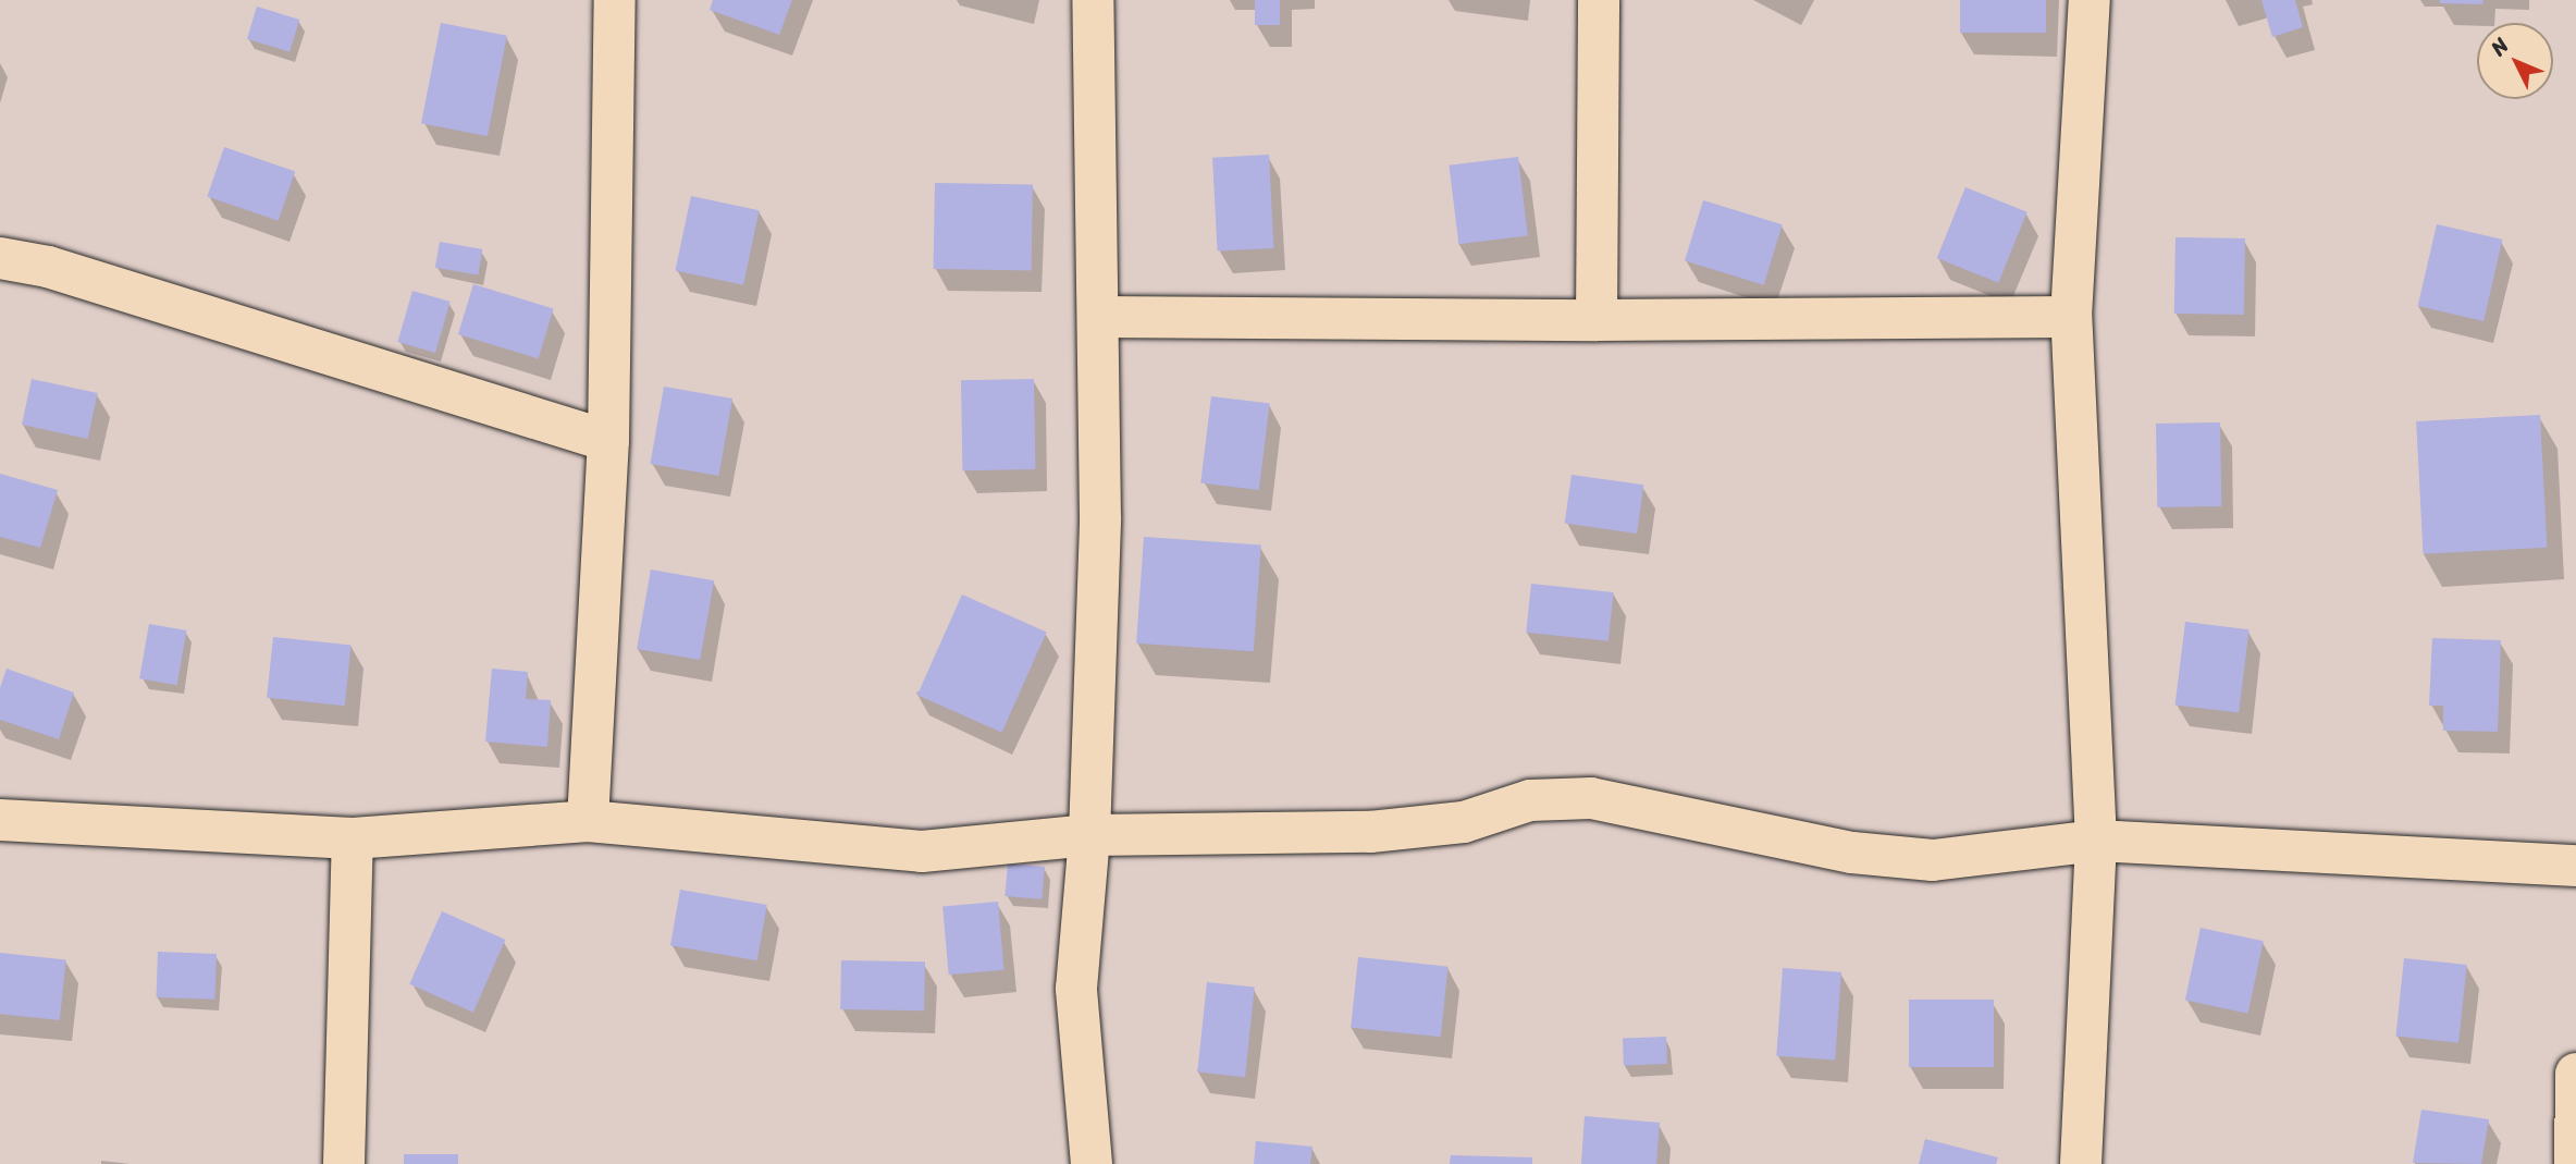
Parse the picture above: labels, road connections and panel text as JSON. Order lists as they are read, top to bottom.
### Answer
{
  "north": "top left"
}
